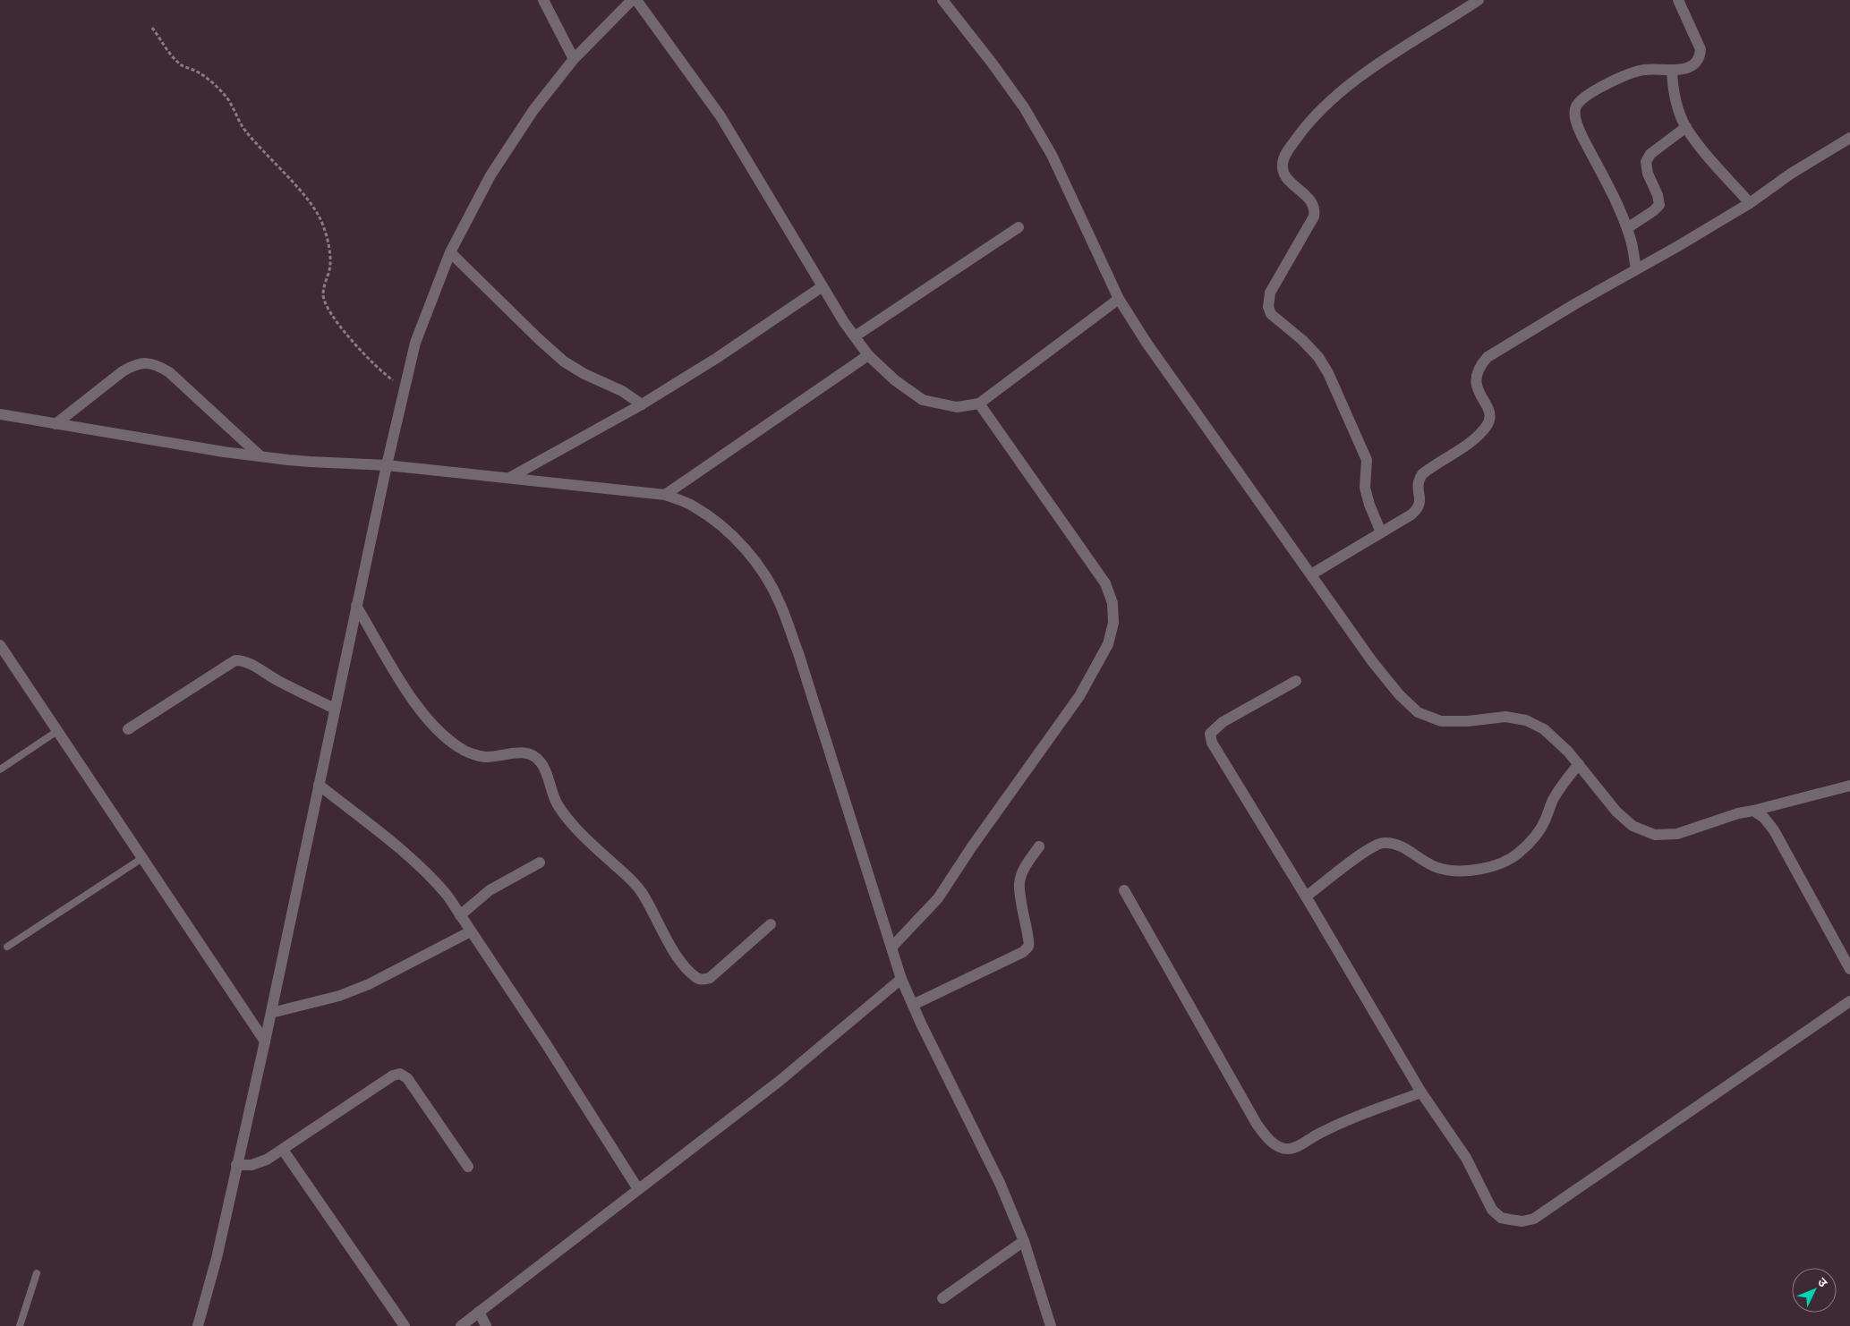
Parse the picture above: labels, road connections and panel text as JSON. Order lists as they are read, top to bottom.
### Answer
{
  "north": "top right"
}
